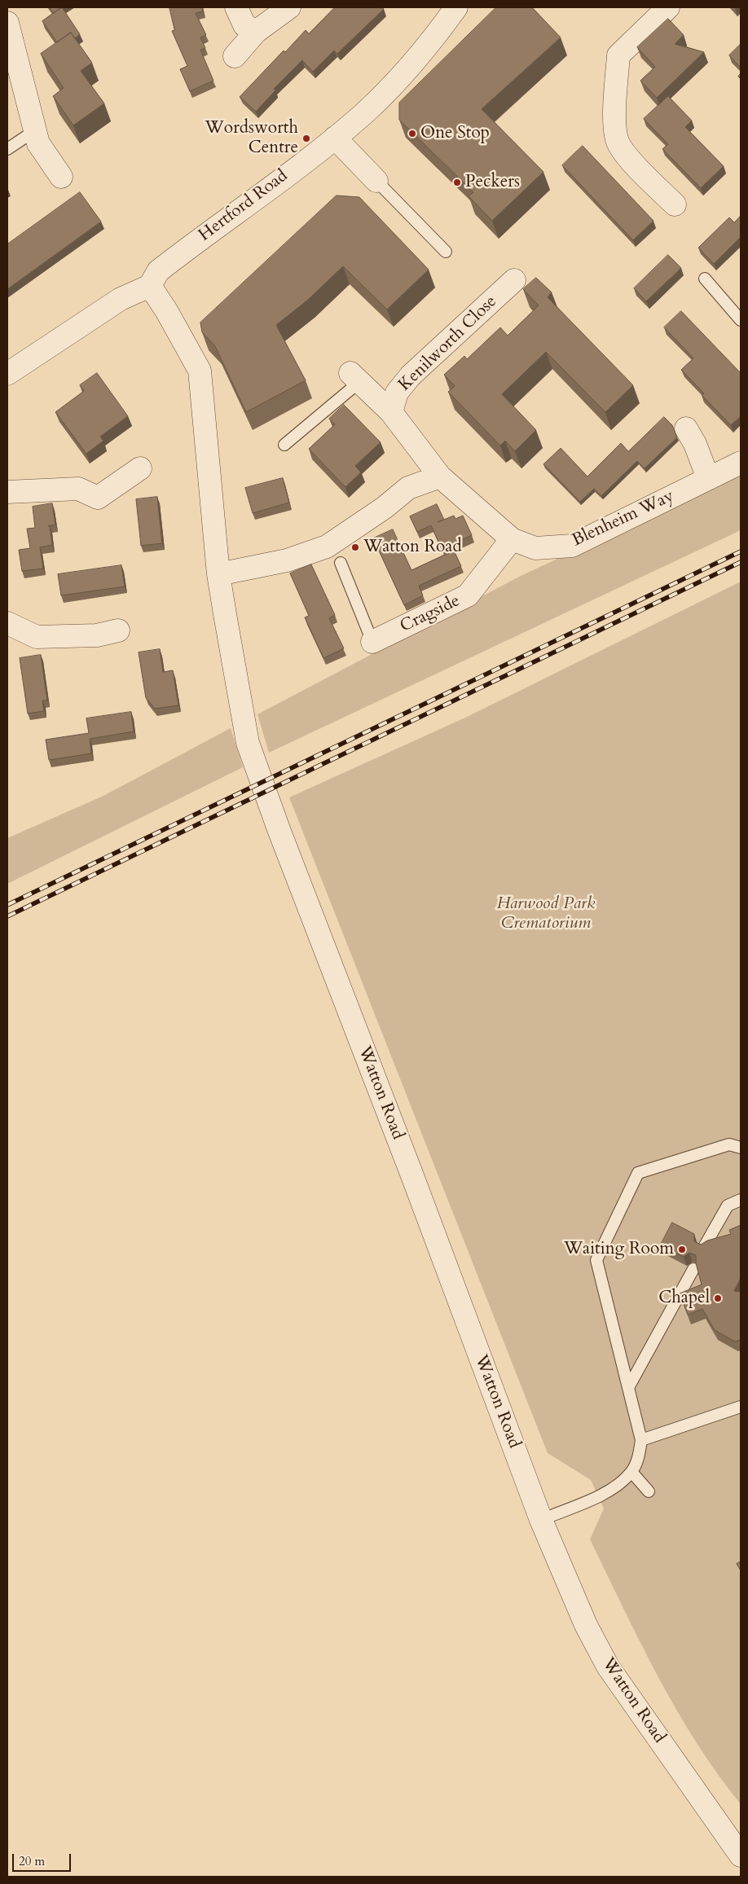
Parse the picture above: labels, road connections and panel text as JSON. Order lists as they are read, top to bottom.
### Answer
{
  "streets": {
    "street": [
      "Hertford Road",
      "Kenilworth Close",
      "Blenheim Way",
      "Cragside",
      "Watton Road"
    ]
  },
  "crossings": [
    ["Hertford Road", "Watton Road"],
    ["Kenilworth Close", "Blenheim Way"],
    ["Blenheim Way", "Cragside"]
  ],
  "parks": ["Harwood Park Crematorium"],
  "places": [
    "One Stop",
    "Wordsworth Centre",
    "Peckers",
    "Watton Road",
    "Waiting Room",
    "Chapel"
  ],
  "scale_bar": "20 m"
}
